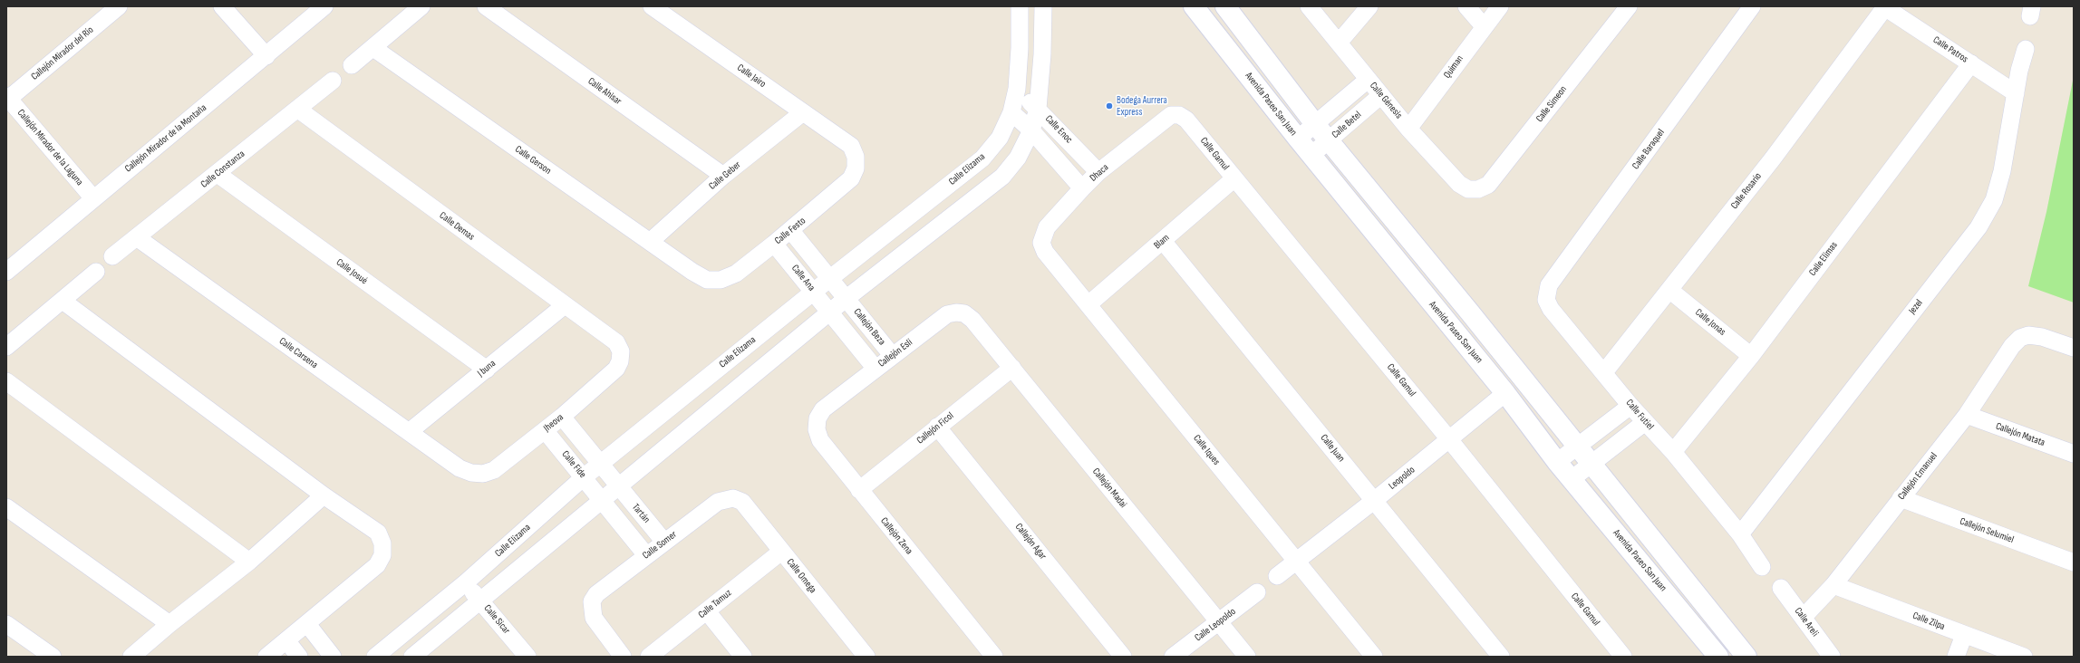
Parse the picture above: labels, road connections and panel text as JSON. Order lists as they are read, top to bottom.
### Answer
{
  "streets": {
    "street": [
      "Calle Patros",
      "Callejón Mirador del Río",
      "Quiman",
      "Calle Jairo",
      "Calle Ahisar",
      "Calle Génesis",
      "Avenida Paseo San Juan",
      "Calle Simeon",
      "Calle Betel",
      "Calle Enoc",
      "Callejón Mirador de la Montaña",
      "Callejón Mirador de la Laguna",
      "Calle Baraquel",
      "Calle Gamul",
      "Calle Gerson",
      "Calle Constanza",
      "Calle Elizama",
      "Dhaca",
      "Calle Geber",
      "Calle Rosario",
      "Calle Demas",
      "Calle Festo",
      "Blam",
      "Calle Elimas",
      "Calle Josué",
      "Calle Ana",
      "Jezel",
      "Calle Jonas",
      "Callejón Beza",
      "Calle Carsena",
      "Callejón Esli",
      "J buna",
      "Calle Futiel",
      "Jheova",
      "Callejón Ficol",
      "Callejón Matata",
      "Calle Juan",
      "Calle Iques",
      "Calle Fide",
      "Callejón Emanuel",
      "Leopoldo",
      "Callejón Madai",
      "Tartán",
      "Callejón Selumiel",
      "Callejón Zena",
      "Callejón Agar",
      "Calle Somer",
      "Calle Omega",
      "Calle Tamuz",
      "Calle Sicar",
      "Calle Zilpa",
      "Calle Areli",
      "Calle Leopoldo"
    ]
  },
  "crossings": [
    ["Calle Patros", "Calle Rosario"],
    ["Calle Patros", "Calle Elimas"],
    ["Calle Patros", "Jezel"],
    ["Callejón Mirador del Río", "Callejón Mirador de la Laguna"],
    ["Quiman", "Calle Génesis"],
    ["Calle Jairo", "Calle Geber"],
    ["Calle Jairo", "Calle Festo"],
    ["Calle Ahisar", "Calle Geber"],
    ["Calle Génesis", "Calle Simeon"],
    ["Calle Génesis", "Calle Betel"],
    ["Avenida Paseo San Juan", "Calle Betel"],
    ["Avenida Paseo San Juan", "Leopoldo"],
    ["Calle Enoc", "Calle Elizama"],
    ["Calle Enoc", "Dhaca"],
    ["Callejón Mirador de la Montaña", "Callejón Mirador de la Laguna"],
    ["Calle Baraquel", "Calle Futiel"],
    ["Calle Gamul", "Dhaca"],
    ["Calle Gamul", "Blam"],
    ["Calle Gamul", "Leopoldo"],
    ["Calle Gerson", "Calle Geber"],
    ["Calle Gerson", "Calle Festo"],
    ["Calle Constanza", "Calle Demas"],
    ["Calle Constanza", "Calle Josué"],
    ["Calle Constanza", "Calle Carsena"],
    ["Calle Elizama", "Calle Ana"],
    ["Calle Elizama", "Calle Fide"],
    ["Calle Elizama", "Calle Sicar"],
    ["Dhaca", "Calle Iques"],
    ["Calle Rosario", "Calle Jonas"],
    ["Calle Rosario", "Calle Futiel"],
    ["Calle Demas", "J buna"],
    ["Calle Demas", "Jheova"],
    ["Calle Festo", "Calle Ana"],
    ["Blam", "Calle Juan"],
    ["Blam", "Calle Iques"],
    ["Calle Elimas", "Calle Jonas"],
    ["Calle Elimas", "Calle Futiel"],
    ["Calle Josué", "J buna"],
    ["Calle Ana", "Callejón Beza"],
    ["Jezel", "Calle Futiel"],
    ["Callejón Beza", "Callejón Esli"],
    ["Calle Carsena", "J buna"],
    ["Calle Carsena", "Jheova"],
    ["Callejón Esli", "Callejón Madai"],
    ["Callejón Esli", "Callejón Zena"],
    ["Jheova", "Calle Fide"],
    ["Callejón Ficol", "Callejón Madai"],
    ["Callejón Ficol", "Callejón Zena"],
    ["Callejón Ficol", "Callejón Agar"],
    ["Callejón Matata", "Callejón Emanuel"],
    ["Calle Juan", "Leopoldo"],
    ["Calle Iques", "Leopoldo"],
    ["Calle Fide", "Tartán"],
    ["Callejón Emanuel", "Callejón Selumiel"],
    ["Callejón Emanuel", "Calle Zilpa"],
    ["Callejón Emanuel", "Calle Areli"],
    ["Callejón Madai", "Calle Leopoldo"],
    ["Tartán", "Calle Somer"],
    ["Calle Somer", "Calle Omega"],
    ["Calle Omega", "Calle Tamuz"]
  ],
  "places": ["Bodega Aurrera Express"]
}
